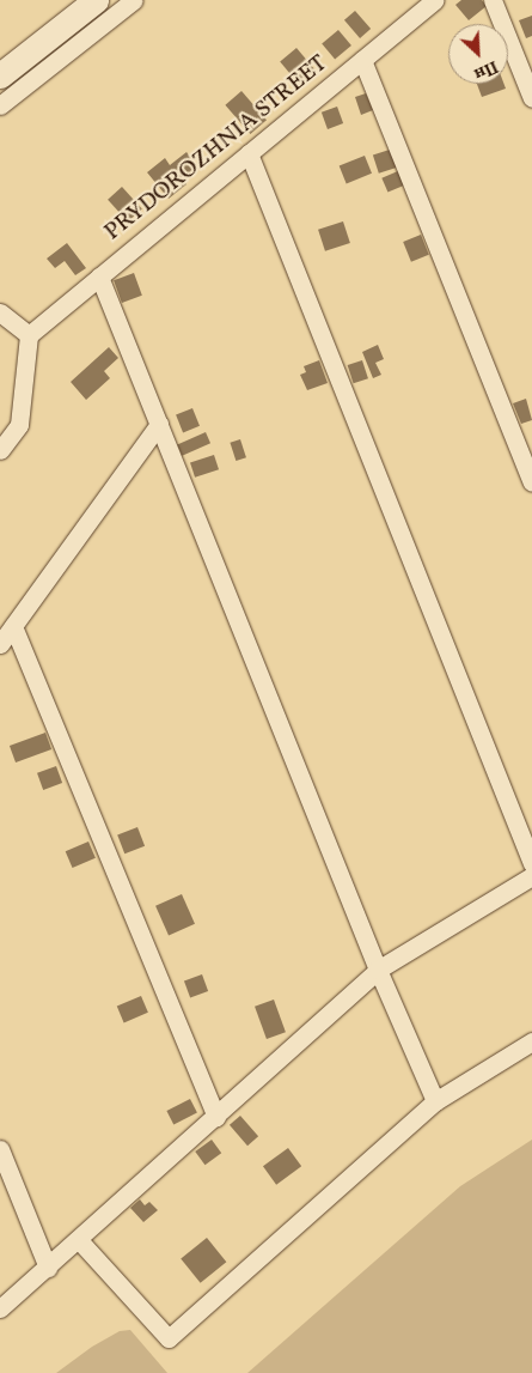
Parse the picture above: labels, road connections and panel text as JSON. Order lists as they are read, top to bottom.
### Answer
{
  "streets": {
    "street": ["PRYDOROZHNIA STREET"]
  },
  "north": "bottom right"
}
